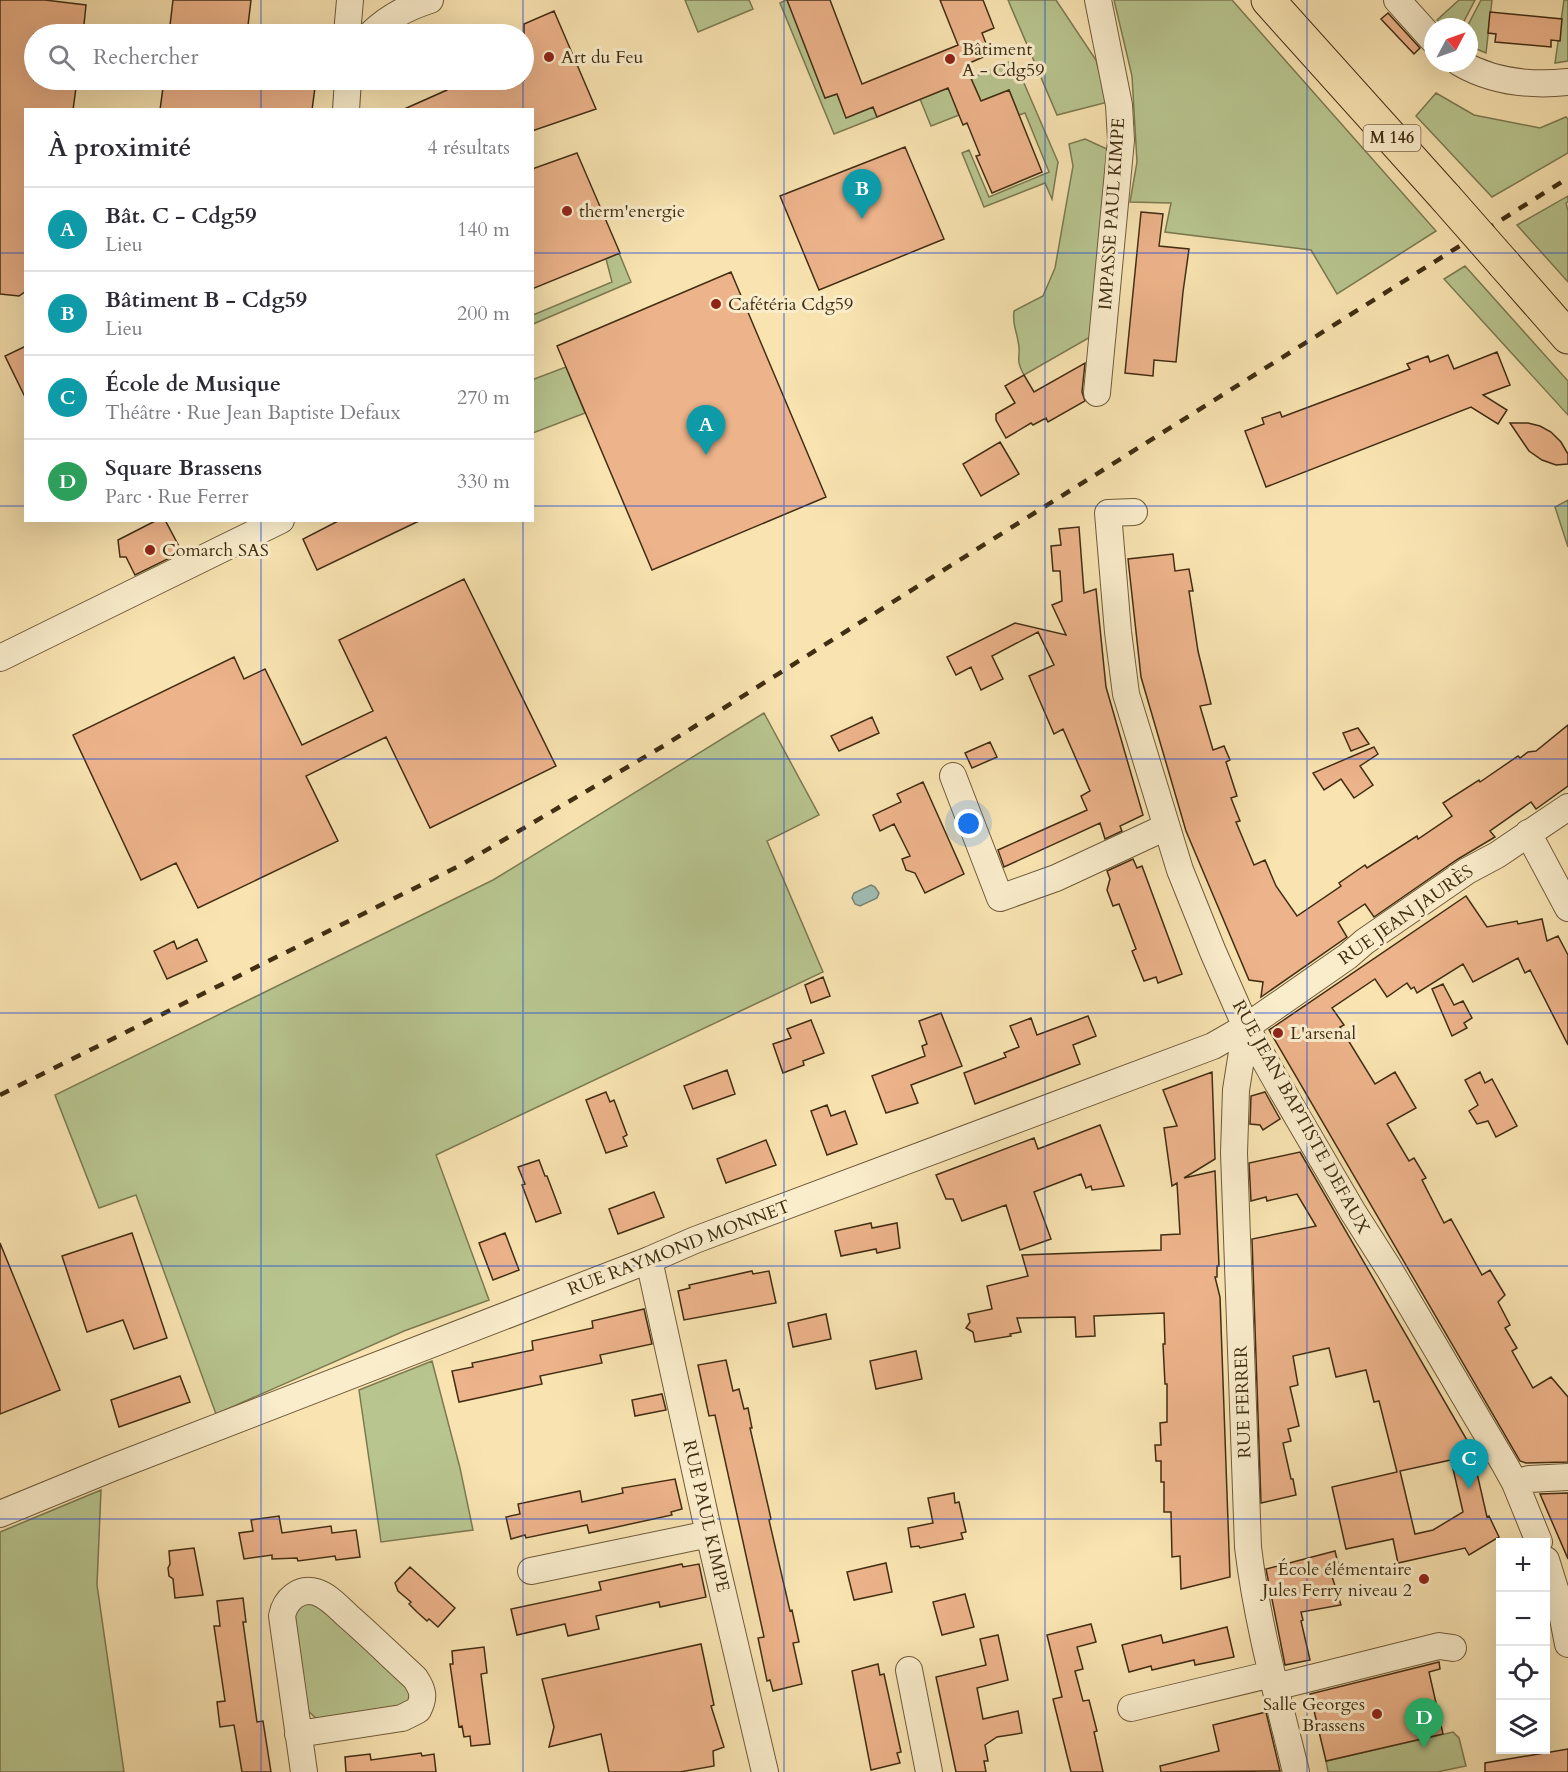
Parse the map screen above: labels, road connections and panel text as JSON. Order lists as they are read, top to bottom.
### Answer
{
  "streets": {
    "main road": ["M 146"],
    "street": [
      "IMPASSE PAUL KIMPE",
      "RUE JEAN JAURÈS",
      "RUE JEAN BAPTISTE DEFAUX",
      "RUE RAYMOND MONNET",
      "RUE FERRER",
      "RUE PAUL KIMPE"
    ]
  },
  "crossings": [
    ["RUE JEAN JAURÈS", "RUE JEAN BAPTISTE DEFAUX"],
    ["RUE JEAN JAURÈS", "RUE RAYMOND MONNET"],
    ["RUE JEAN JAURÈS", "RUE FERRER"],
    ["RUE JEAN BAPTISTE DEFAUX", "RUE RAYMOND MONNET"],
    ["RUE JEAN BAPTISTE DEFAUX", "RUE FERRER"],
    ["RUE RAYMOND MONNET", "RUE FERRER"],
    ["RUE RAYMOND MONNET", "RUE PAUL KIMPE"]
  ],
  "places": [
    "Art du Feu",
    "Bâtiment A - Cdg59",
    "therm'energie",
    "Cafétéria Cdg59",
    "Comarch SAS",
    "L'arsenal",
    "École élémentaire Jules Ferry niveau 2",
    "Salle Georges Brassens"
  ],
  "north": "top right",
  "page": {
    "search": "Rechercher",
    "heading": ["À proximité", "4 résultats"],
    "pins": [
      "B",
      "A",
      "C",
      "D"
    ],
    "list": [
      {
        "mark": "A",
        "name": "Bât. C - Cdg59",
        "note": "Lieu",
        "value": "140 m"
      },
      {
        "mark": "B",
        "name": "Bâtiment B - Cdg59",
        "note": "Lieu",
        "value": "200 m"
      },
      {
        "mark": "C",
        "name": "École de Musique",
        "note": "Théâtre · Rue Jean Baptiste Defaux",
        "value": "270 m"
      },
      {
        "mark": "D",
        "name": "Square Brassens",
        "note": "Parc · Rue Ferrer",
        "value": "330 m"
      }
    ],
    "map_buttons": ["+", "−"]
  }
}
